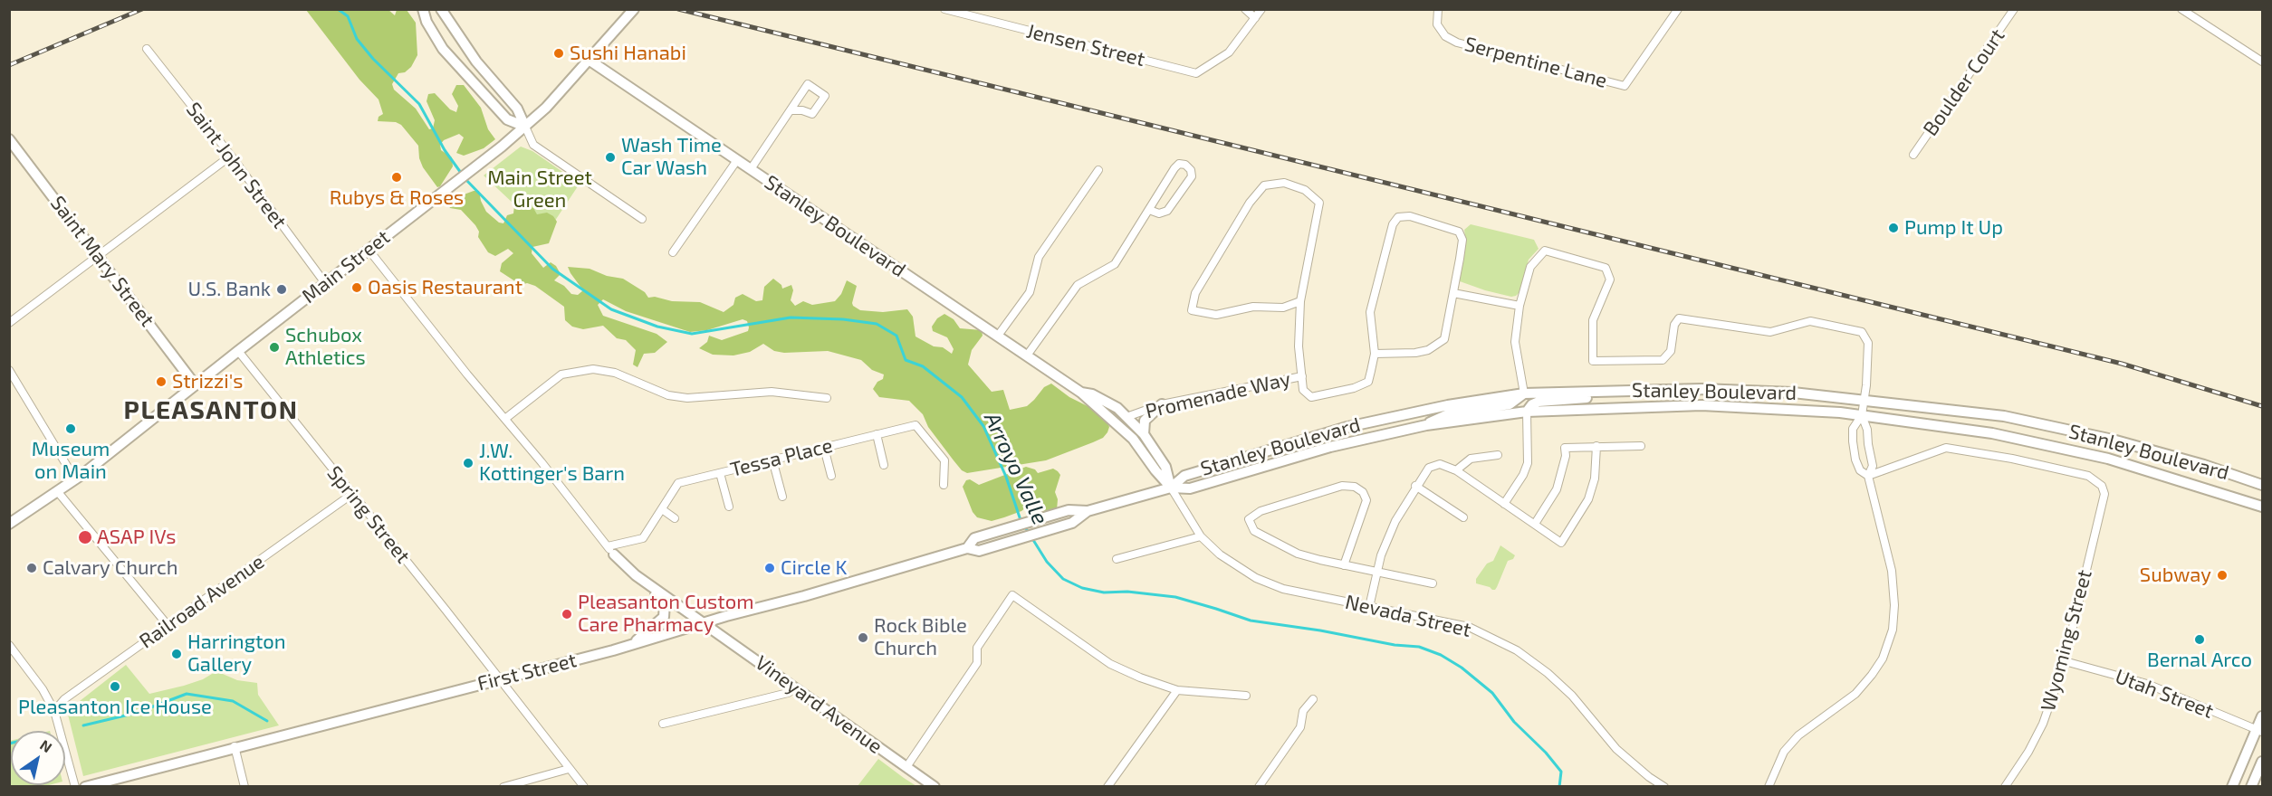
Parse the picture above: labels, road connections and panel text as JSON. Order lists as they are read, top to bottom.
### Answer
{
  "streets": {
    "main road": [
      "Stanley Boulevard",
      "Saint Mary Street",
      "Main Street",
      "First Street",
      "Vineyard Avenue"
    ],
    "street": [
      "Jensen Street",
      "Serpentine Lane",
      "Boulder Court",
      "Saint John Street",
      "Promenade Way",
      "Tessa Place",
      "Spring Street",
      "Railroad Avenue",
      "Nevada Street",
      "Wyoming Street",
      "Utah Street"
    ]
  },
  "crossings": [
    ["Saint John Street", "Main Street"],
    ["Stanley Boulevard", "Main Street"],
    ["Stanley Boulevard", "Promenade Way"],
    ["Stanley Boulevard", "Nevada Street"],
    ["Stanley Boulevard", "First Street"],
    ["Saint Mary Street", "Main Street"],
    ["Main Street", "Spring Street"],
    ["Spring Street", "Railroad Avenue"],
    ["Spring Street", "First Street"],
    ["Nevada Street", "First Street"],
    ["Wyoming Street", "Utah Street"],
    ["First Street", "Vineyard Avenue"]
  ],
  "districts": ["PLEASANTON"],
  "water": ["Arroyo Valle"],
  "parks": ["Main Street Green"],
  "places": [
    "Sushi Hanabi",
    "Wash Time Car Wash",
    "Rubys & Roses",
    "Pump It Up",
    "Oasis Restaurant",
    "U.S. Bank",
    "Schubox Athletics",
    "Strizzi's",
    "Museum on Main",
    "J.W. Kottinger's Barn",
    "ASAP IVs",
    "Calvary Church",
    "Circle K",
    "Subway",
    "Pleasanton Custom Care Pharmacy",
    "Rock Bible Church",
    "Bernal Arco",
    "Harrington Gallery",
    "Pleasanton Ice House"
  ],
  "north": "top right"
}
